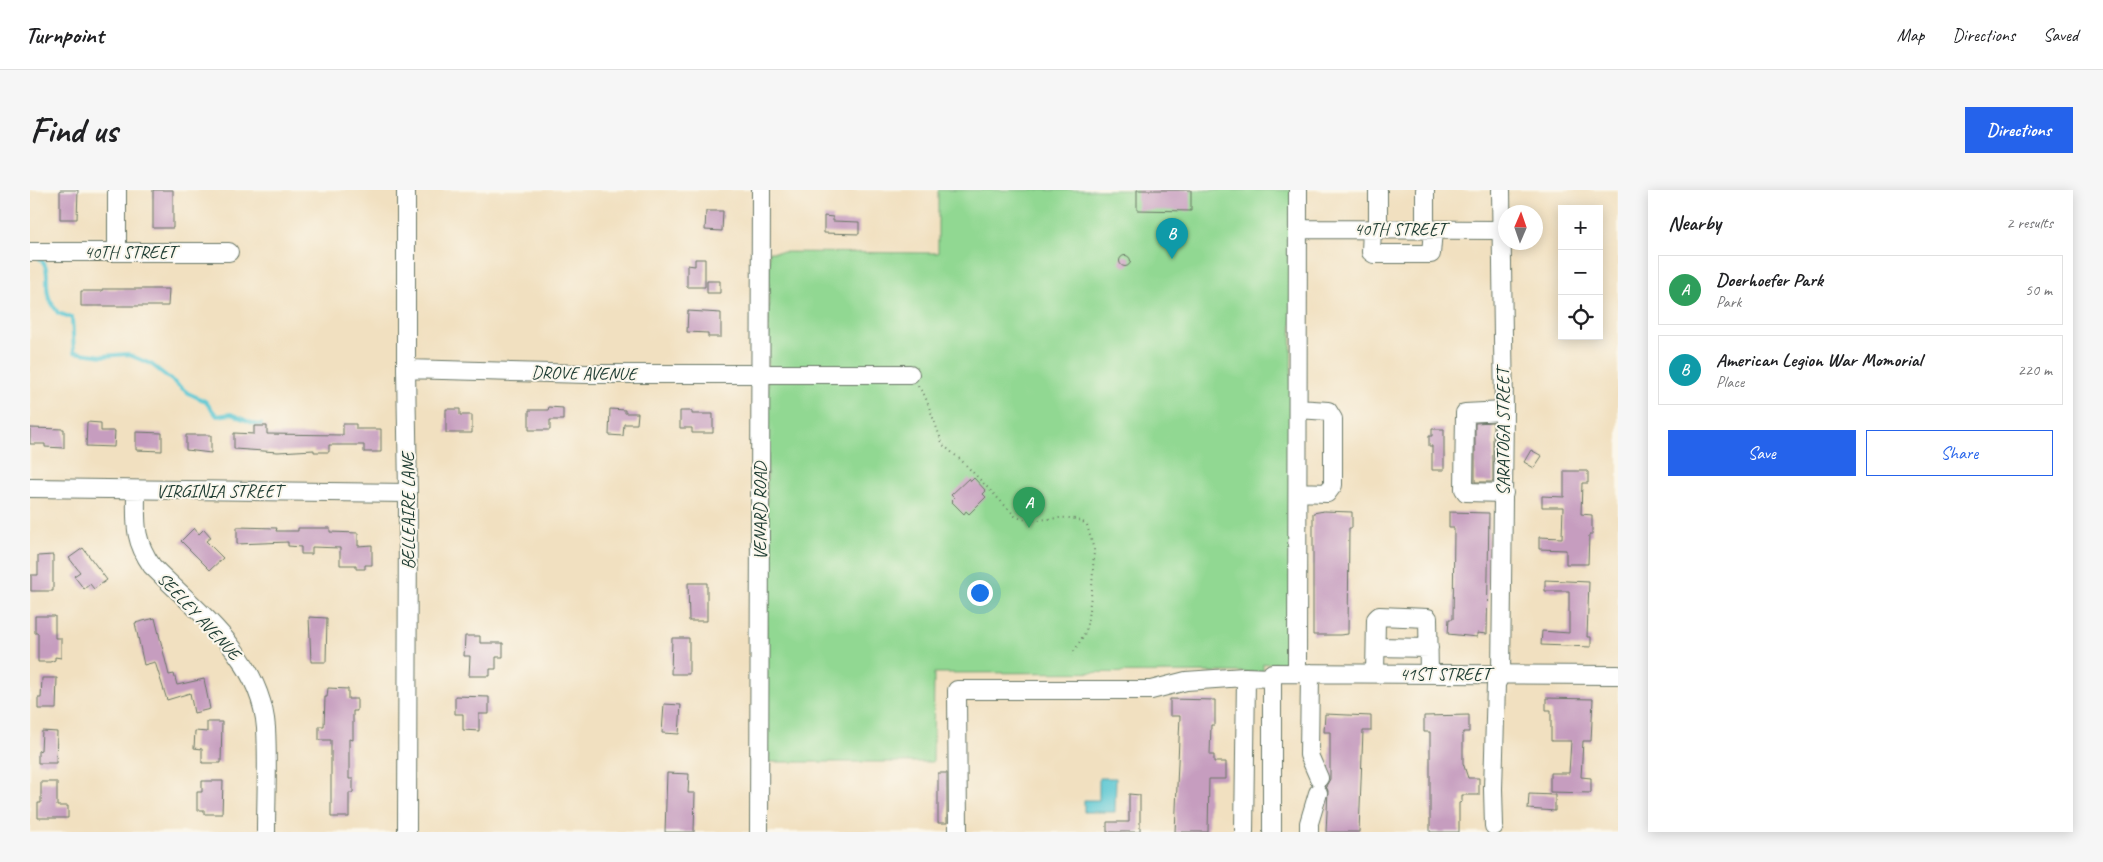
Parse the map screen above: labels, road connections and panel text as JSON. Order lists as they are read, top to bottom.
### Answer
{
  "streets": {
    "street": [
      "40TH STREET",
      "DROVE AVENUE",
      "SARATOGA STREET",
      "VIRGINIA STREET",
      "BELLEAIRE LANE",
      "VENARD ROAD",
      "SEELEY AVENUE",
      "41ST STREET"
    ]
  },
  "crossings": [
    ["DROVE AVENUE", "BELLEAIRE LANE"],
    ["DROVE AVENUE", "VENARD ROAD"],
    ["SARATOGA STREET", "41ST STREET"],
    ["VIRGINIA STREET", "BELLEAIRE LANE"],
    ["VIRGINIA STREET", "SEELEY AVENUE"]
  ],
  "north": "top",
  "page": {
    "header": "Turnpoint",
    "nav": ["Map", "Directions", "Saved"],
    "buttons": [
      "Directions",
      ["Save", "Share"]
    ],
    "title": "Find us",
    "heading": ["Nearby", "2 results"],
    "map_buttons": ["+", "−"],
    "pins": ["B", "A"],
    "list": [
      {
        "mark": "A",
        "name": "Doerhoefer Park",
        "note": "Park",
        "value": "50 m"
      },
      {
        "mark": "B",
        "name": "American Legion War Momorial",
        "note": "Place",
        "value": "220 m"
      }
    ]
  }
}
